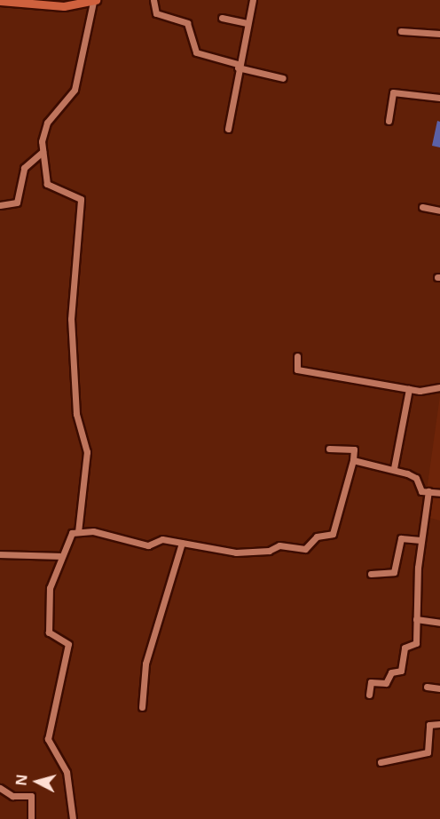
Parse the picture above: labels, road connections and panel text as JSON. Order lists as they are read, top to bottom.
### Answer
{
  "north": "left"
}
